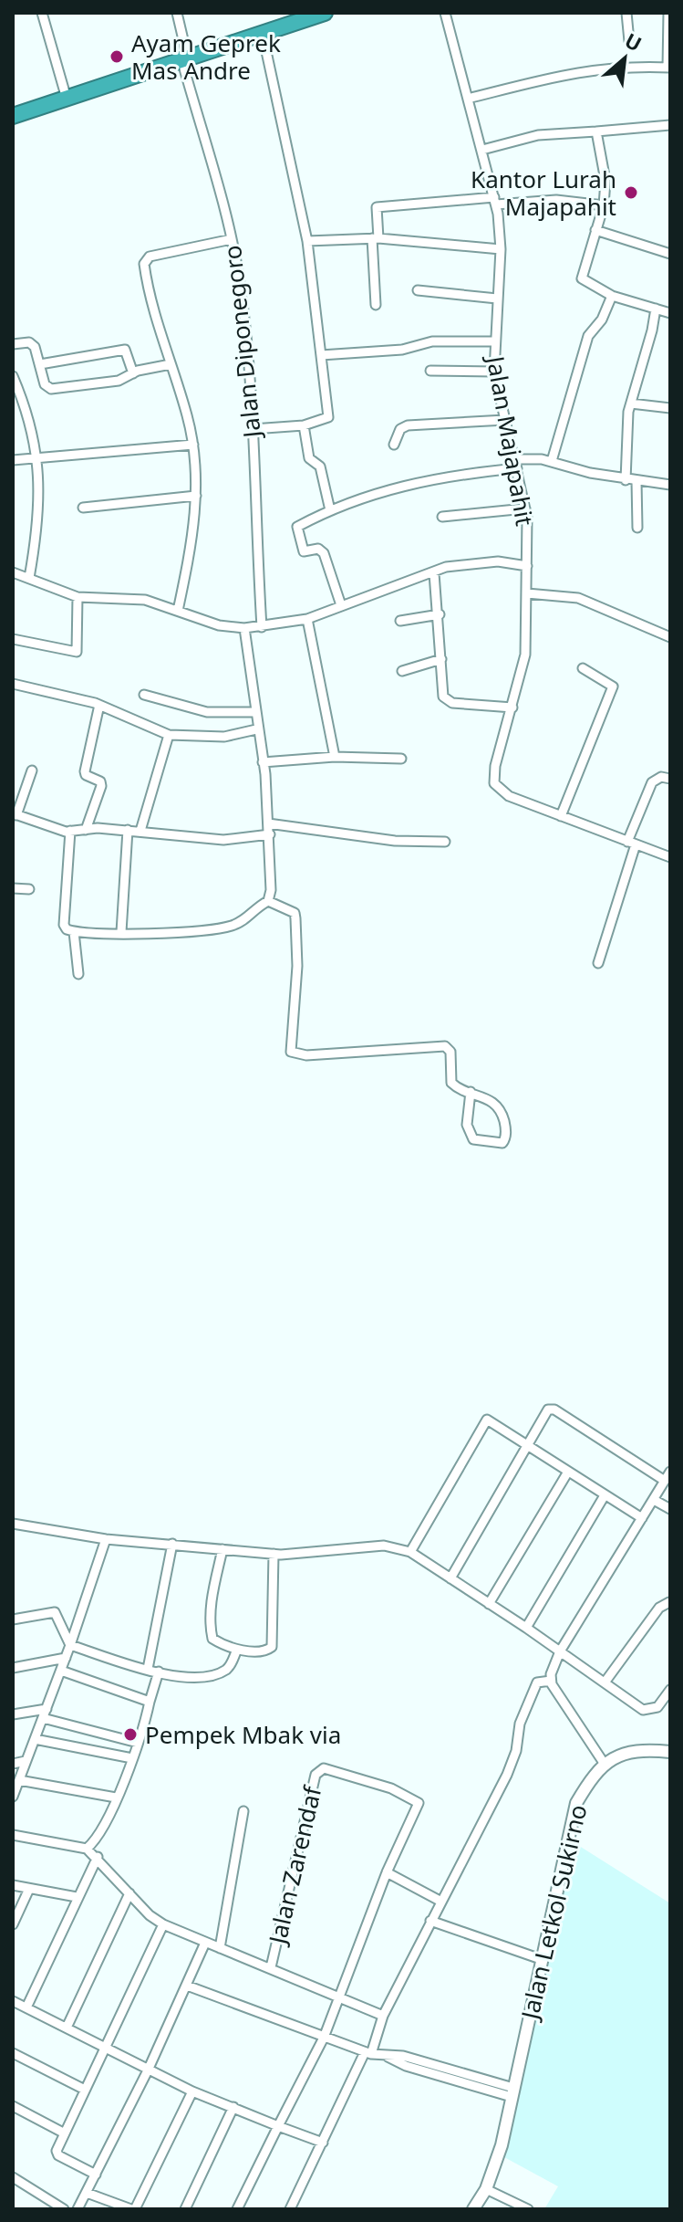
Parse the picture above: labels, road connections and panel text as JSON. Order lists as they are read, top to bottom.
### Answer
{
  "streets": {
    "main road": ["Jalan Letkol Sukirno"],
    "street": ["Jalan Diponegoro", "Jalan Majapahit", "Jalan Zarendaf"]
  },
  "places": ["Ayam Geprek Mas Andre", "Kantor Lurah Majapahit", "Pempek Mbak via"],
  "north": "top right"
}
